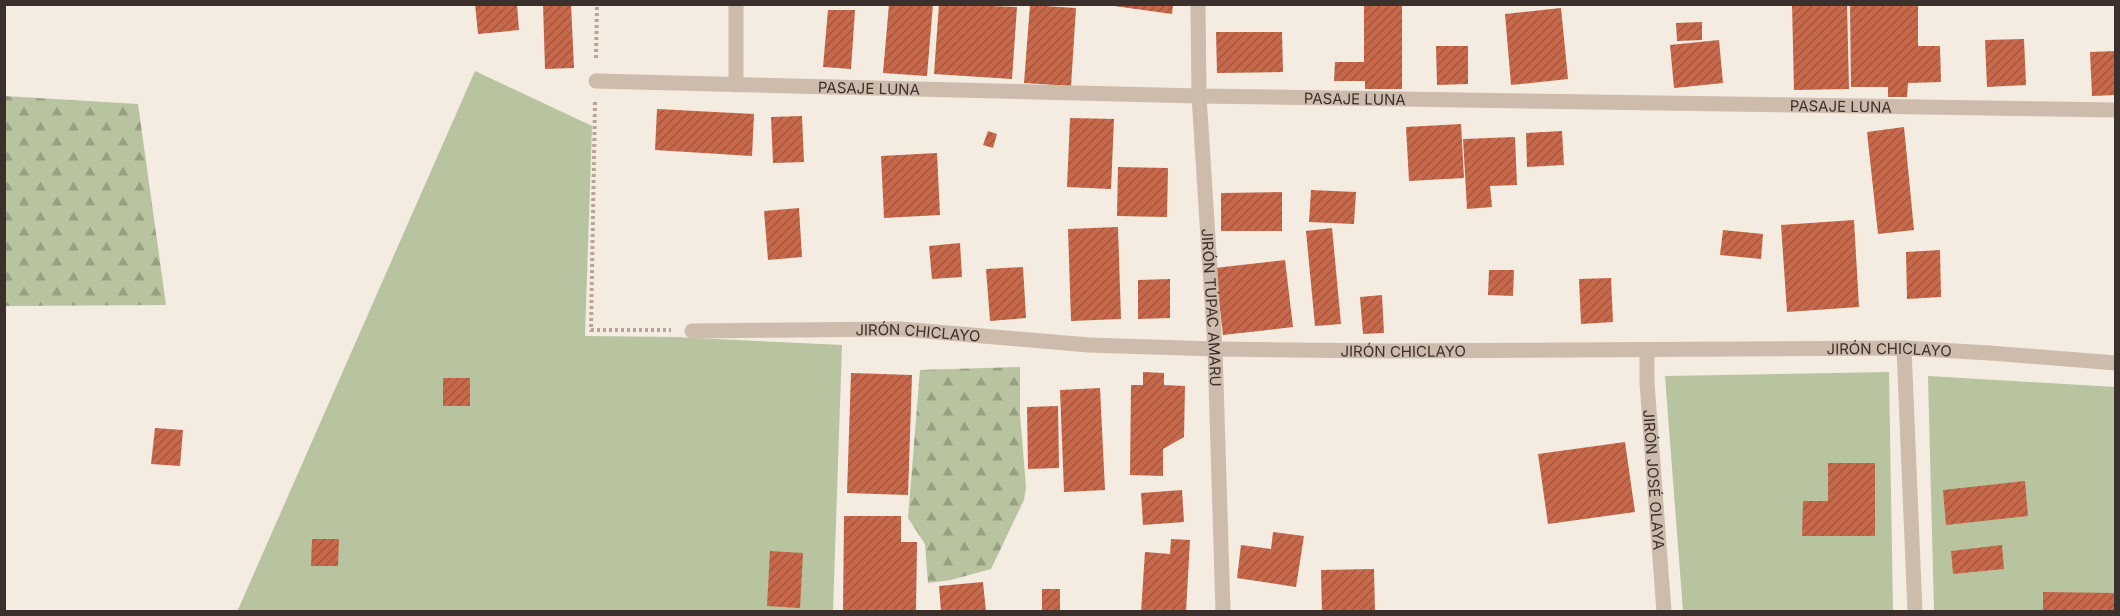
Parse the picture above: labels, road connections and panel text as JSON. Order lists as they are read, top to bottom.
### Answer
{
  "streets": {
    "street": [
      "PASAJE LUNA",
      "JIRÓN TÚPAC AMARU",
      "JIRÓN CHICLAYO",
      "JIRÓN JOSÉ OLAYA"
    ]
  },
  "crossings": [
    ["PASAJE LUNA", "JIRÓN TÚPAC AMARU"],
    ["JIRÓN TÚPAC AMARU", "JIRÓN CHICLAYO"],
    ["JIRÓN CHICLAYO", "JIRÓN JOSÉ OLAYA"]
  ]
}
